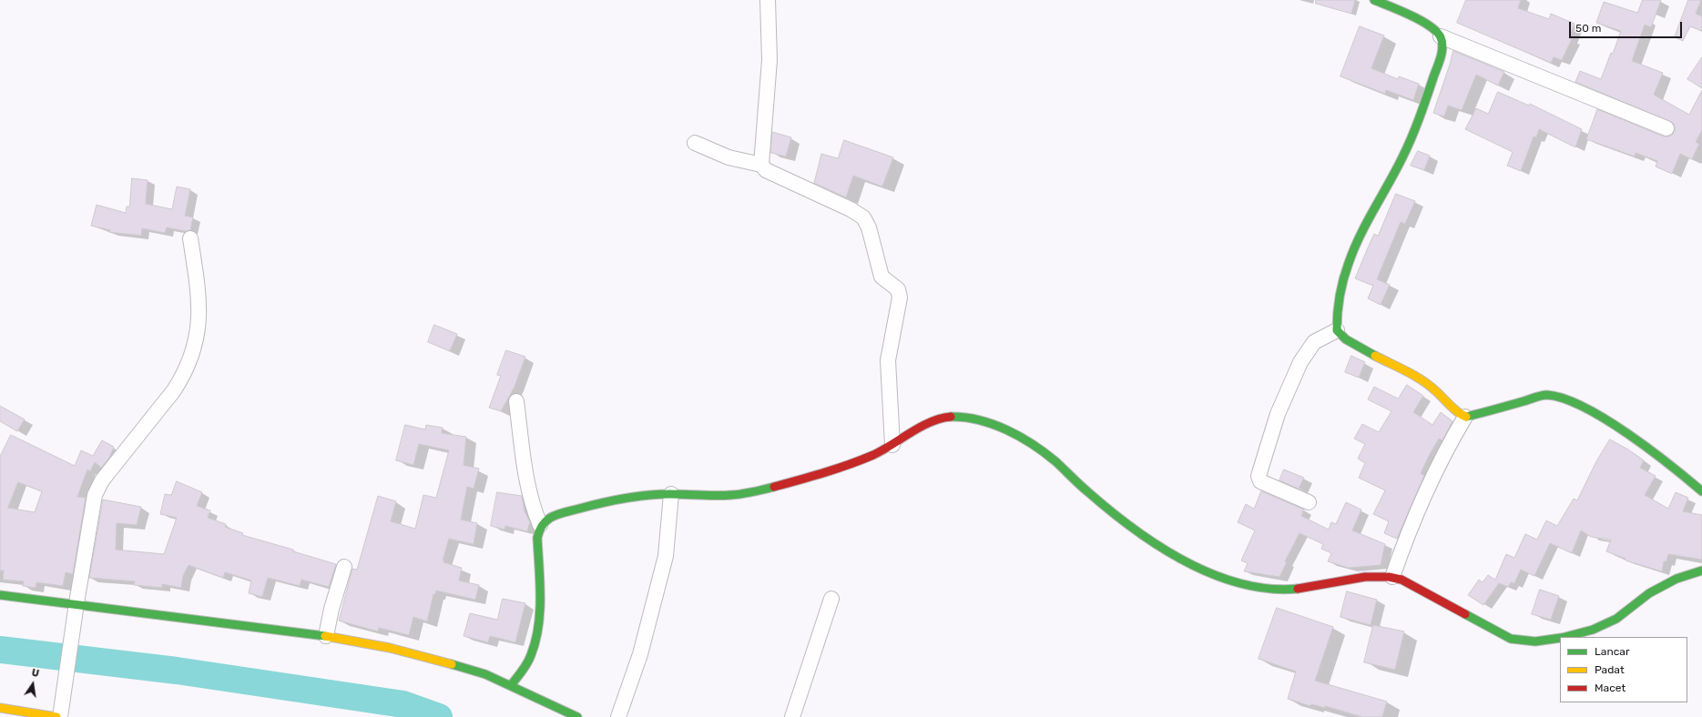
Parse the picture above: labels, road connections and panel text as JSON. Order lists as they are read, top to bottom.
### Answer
{
  "legend": ["Lancar", "Padat", "Macet"],
  "scale_bar": "50 m",
  "north": "top"
}
